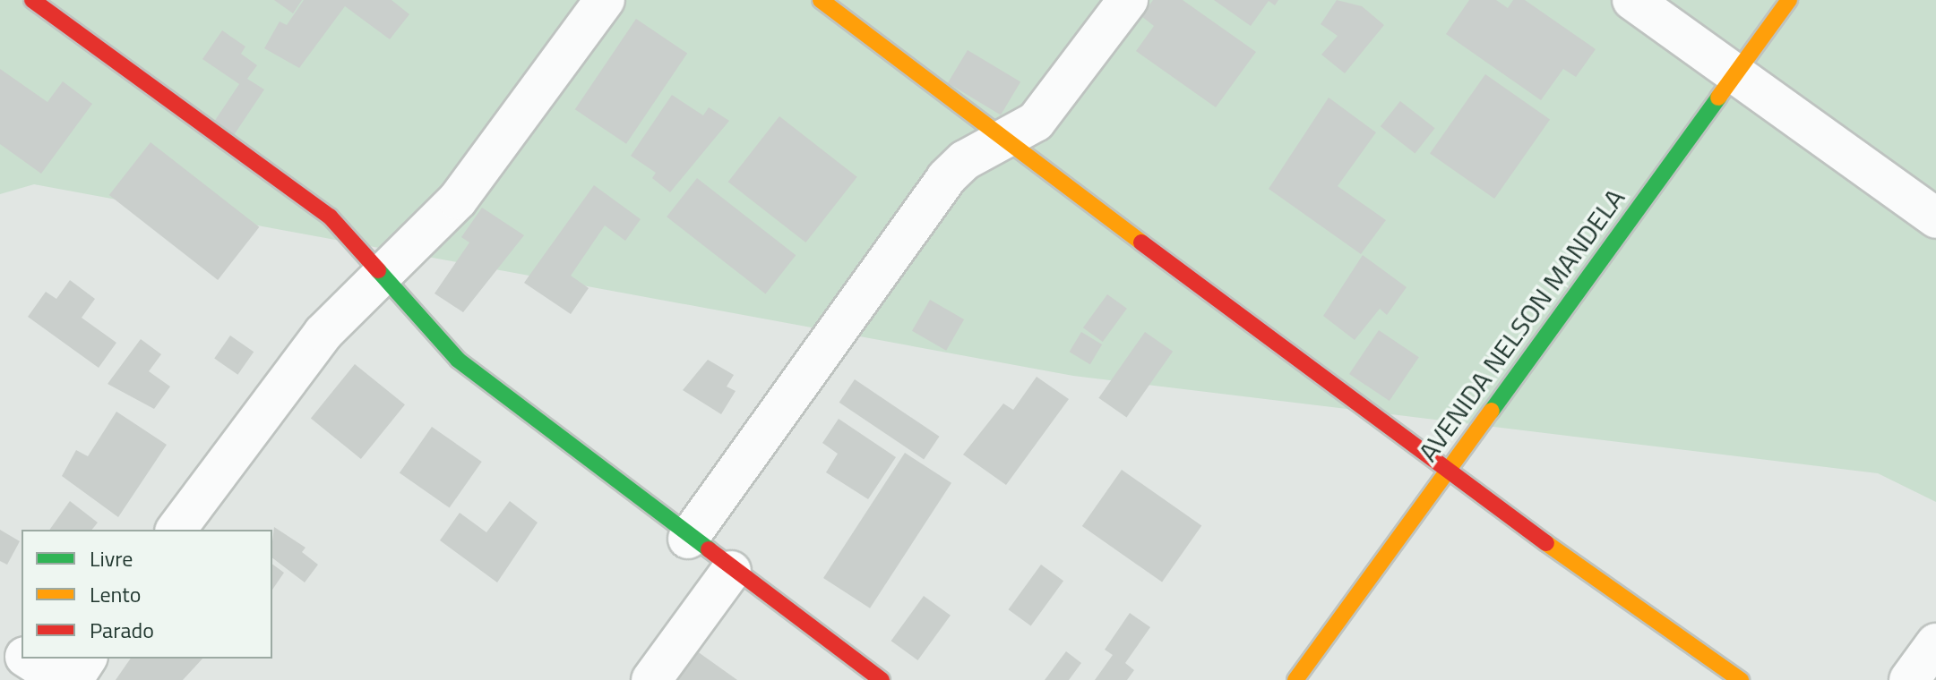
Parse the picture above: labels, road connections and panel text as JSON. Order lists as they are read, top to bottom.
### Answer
{
  "streets": {
    "street": ["AVENIDA NELSON MANDELA"]
  },
  "legend": ["Livre", "Lento", "Parado"]
}
